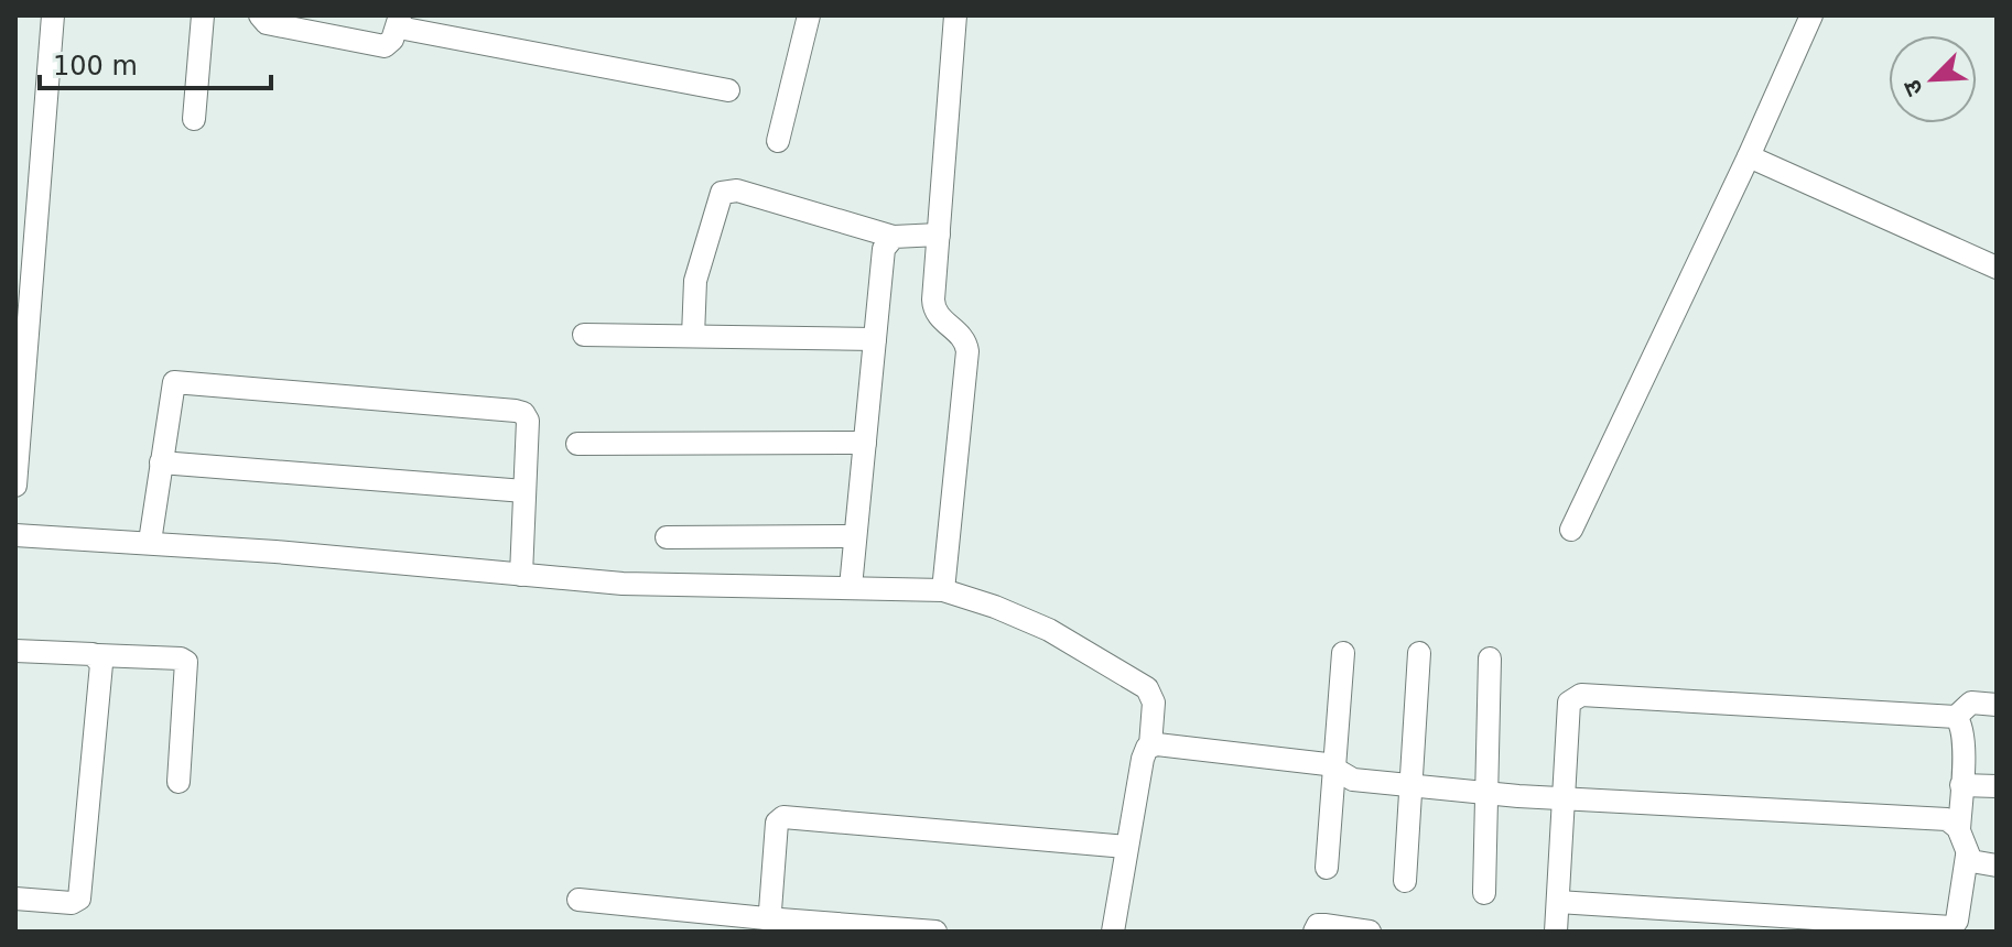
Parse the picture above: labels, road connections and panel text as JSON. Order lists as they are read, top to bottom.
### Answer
{
  "scale_bar": "100 m",
  "north": "bottom left"
}
